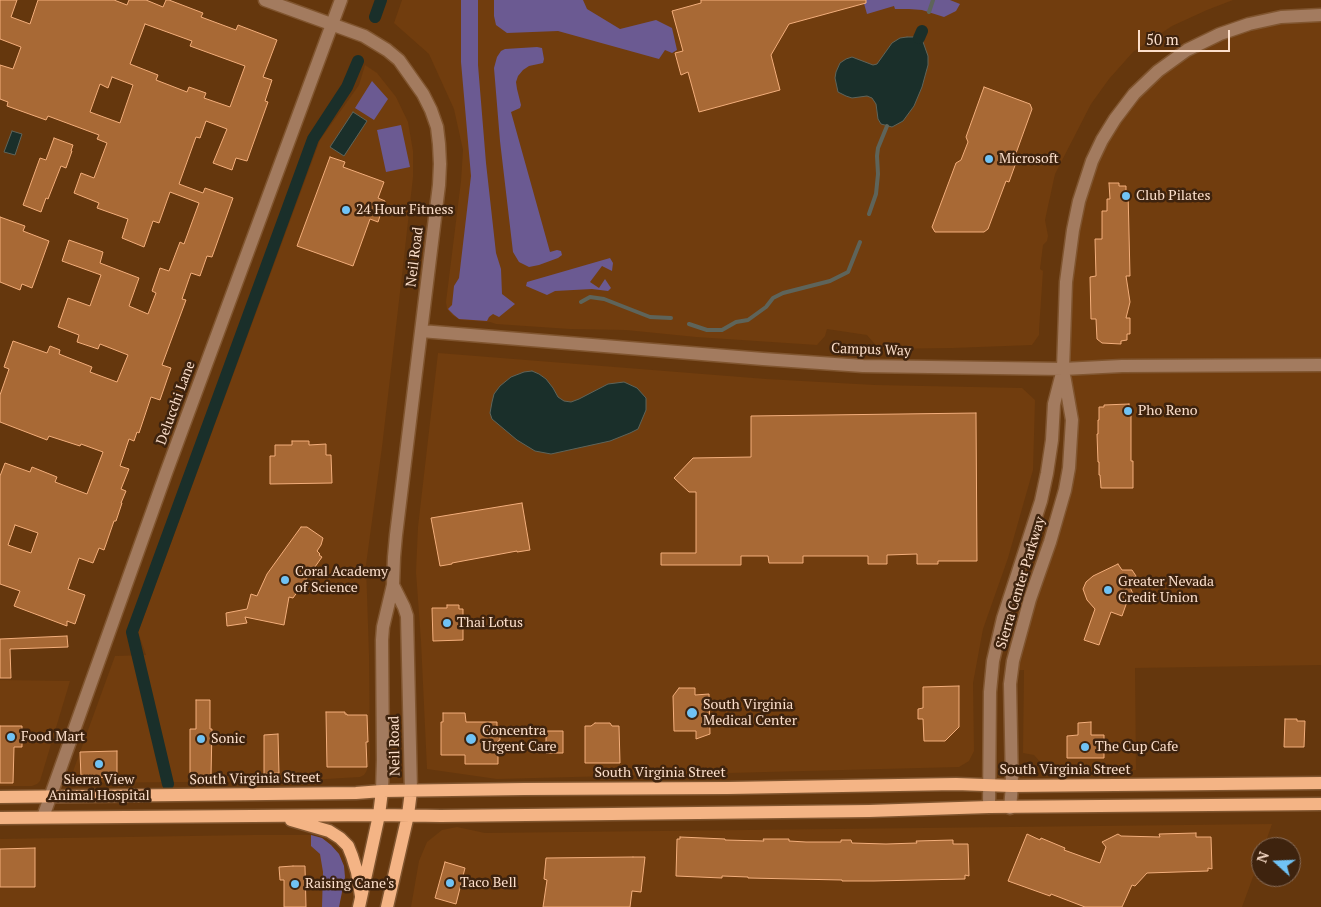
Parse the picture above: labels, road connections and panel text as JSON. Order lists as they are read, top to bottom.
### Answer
{
  "streets": {
    "main road": ["Neil Road", "South Virginia Street"],
    "street": ["Campus Way", "Delucchi Lane", "Sierra Center Parkway"]
  },
  "crossings": [
    ["Neil Road", "Campus Way"],
    ["Neil Road", "Delucchi Lane"],
    ["Neil Road", "South Virginia Street"],
    ["Campus Way", "Sierra Center Parkway"],
    ["Delucchi Lane", "South Virginia Street"],
    ["Sierra Center Parkway", "South Virginia Street"]
  ],
  "places": [
    "Microsoft",
    "Club Pilates",
    "24 Hour Fitness",
    "Pho Reno",
    "Coral Academy of Science",
    "Greater Nevada Credit Union",
    "Thai Lotus",
    "South Virginia Medical Center",
    "Food Mart",
    "Sonic",
    "Concentra Urgent Care",
    "The Cup Cafe",
    "Sierra View Animal Hospital",
    "Taco Bell",
    "Raising Cane's"
  ],
  "scale_bar": "50 m",
  "north": "left"
}
